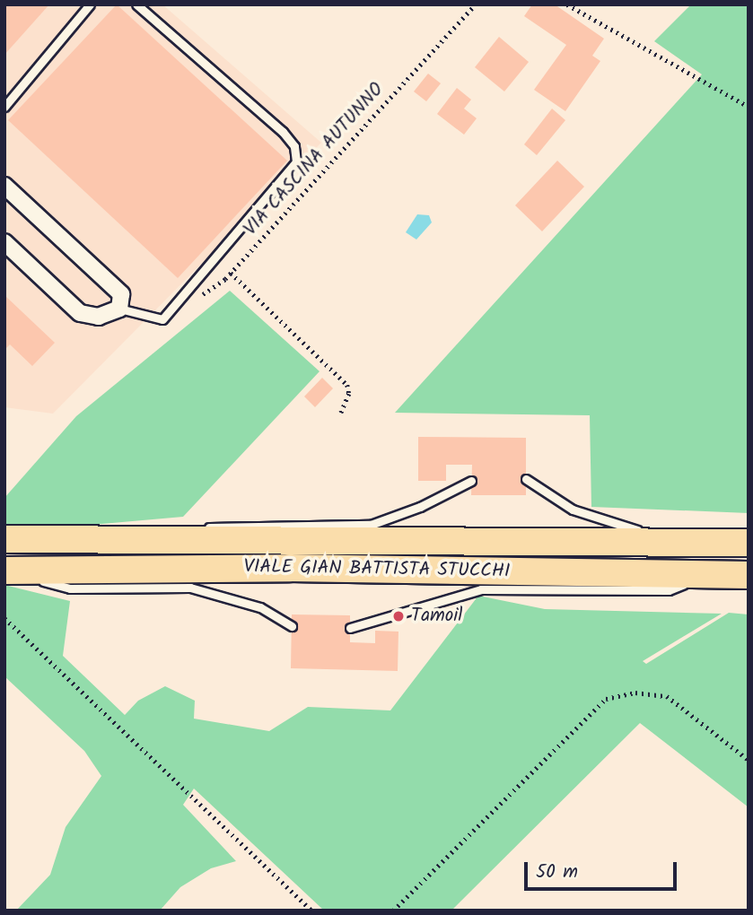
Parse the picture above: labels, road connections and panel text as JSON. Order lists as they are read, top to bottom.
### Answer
{
  "streets": {
    "highway": ["VIALE GIAN BATTISTA STUCCHI"],
    "path": ["VIA CASCINA AUTUNNO"]
  },
  "places": ["Tamoil"],
  "scale_bar": "50 m"
}
